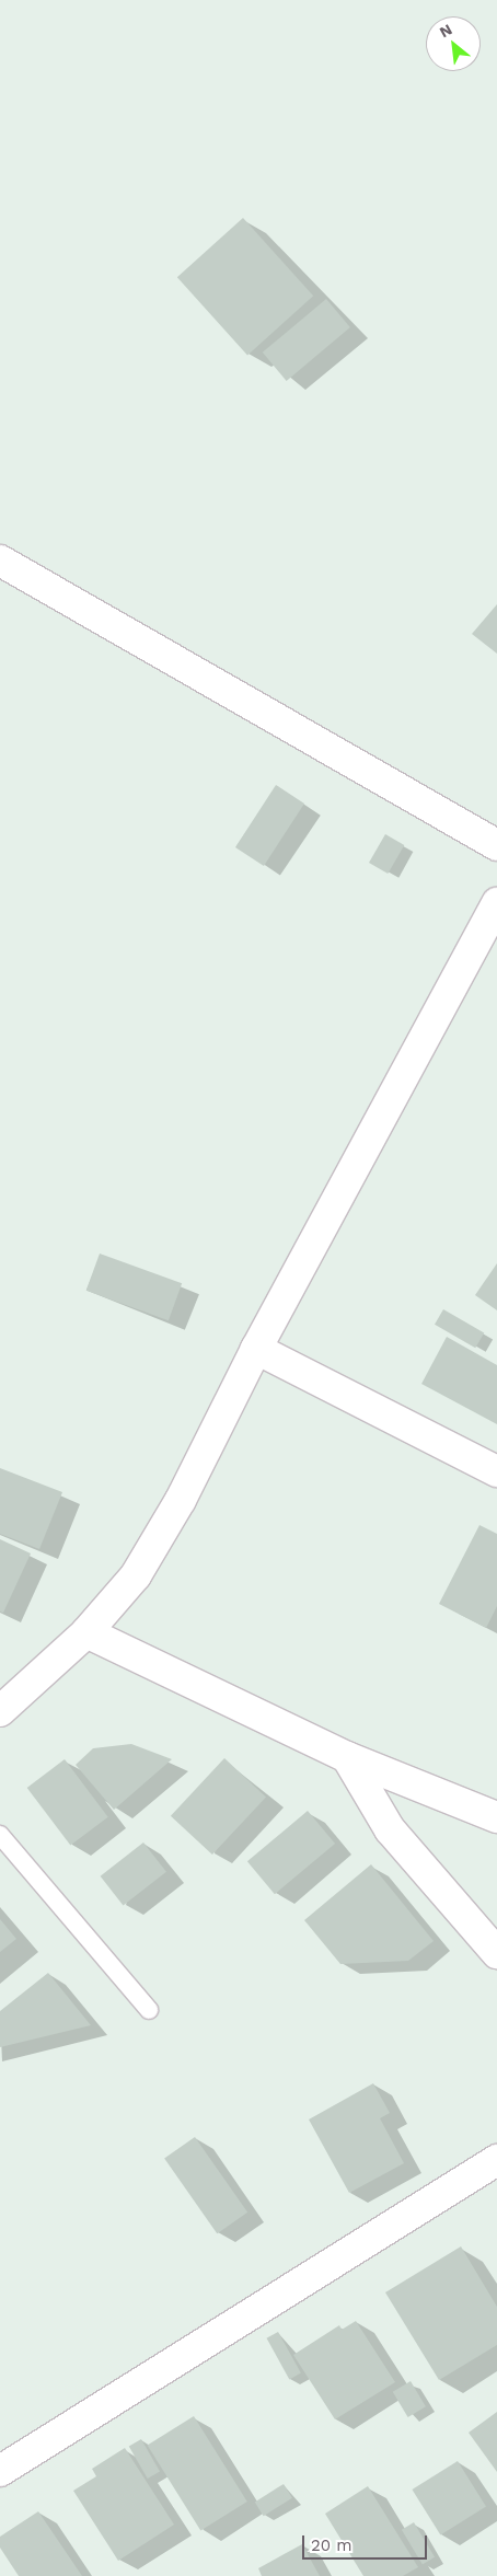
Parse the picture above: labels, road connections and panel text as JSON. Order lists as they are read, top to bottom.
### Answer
{
  "scale_bar": "20 m",
  "north": "top left"
}
